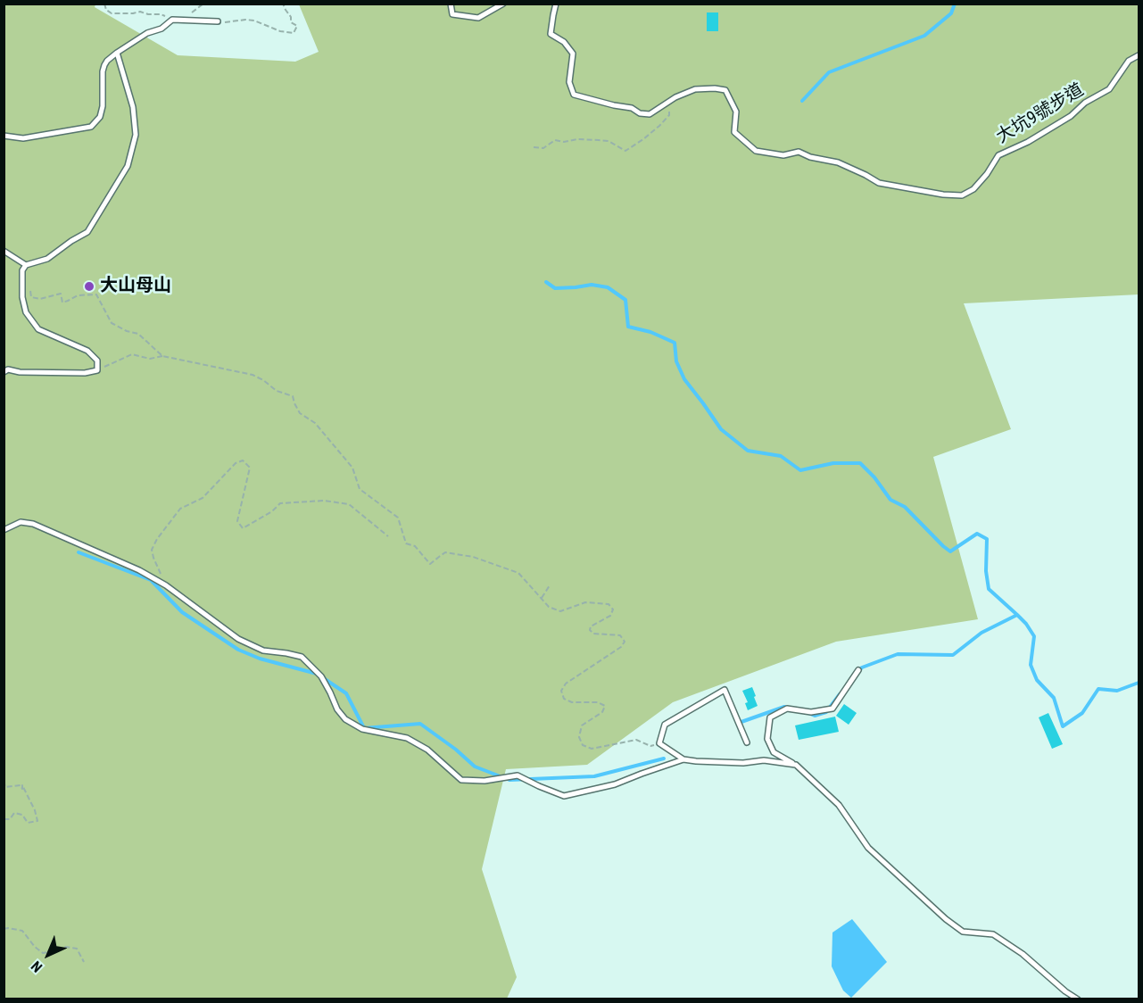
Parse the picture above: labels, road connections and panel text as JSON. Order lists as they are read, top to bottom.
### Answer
{
  "streets": {
    "lane": ["大坑9號步道"]
  },
  "places": ["大山母山"],
  "north": "bottom left"
}
